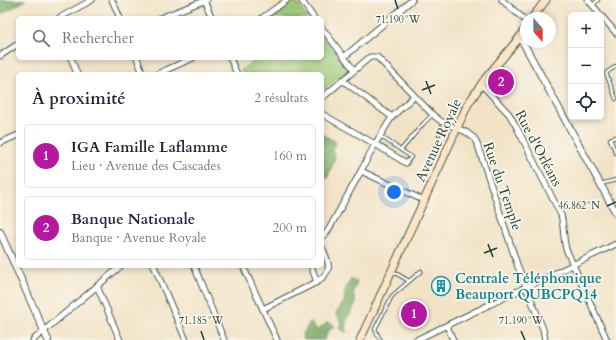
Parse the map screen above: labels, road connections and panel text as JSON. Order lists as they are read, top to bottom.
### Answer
{
  "streets": {
    "main road": ["Avenue Royale"],
    "street": ["Rue d'Orléans", "Rue du Temple"]
  },
  "crossings": [
    ["Avenue Royale", "Rue d'Orléans"],
    ["Avenue Royale", "Rue du Temple"]
  ],
  "places": {
    "building": ["Centrale Téléphonique Beauport QUBCPQ14"]
  },
  "north": "bottom",
  "page": {
    "map_buttons": ["+", "−"],
    "search": "Rechercher",
    "pins": ["2", "1"],
    "heading": ["À proximité", "2 résultats"],
    "list": [
      {
        "mark": "1",
        "name": "IGA Famille Laflamme",
        "note": "Lieu · Avenue des Cascades",
        "value": "160 m"
      },
      {
        "mark": "2",
        "name": "Banque Nationale",
        "note": "Banque · Avenue Royale",
        "value": "200 m"
      }
    ]
  },
  "coordinates": ["71.190°W", "46.862°N", "71.185°W"]
}
